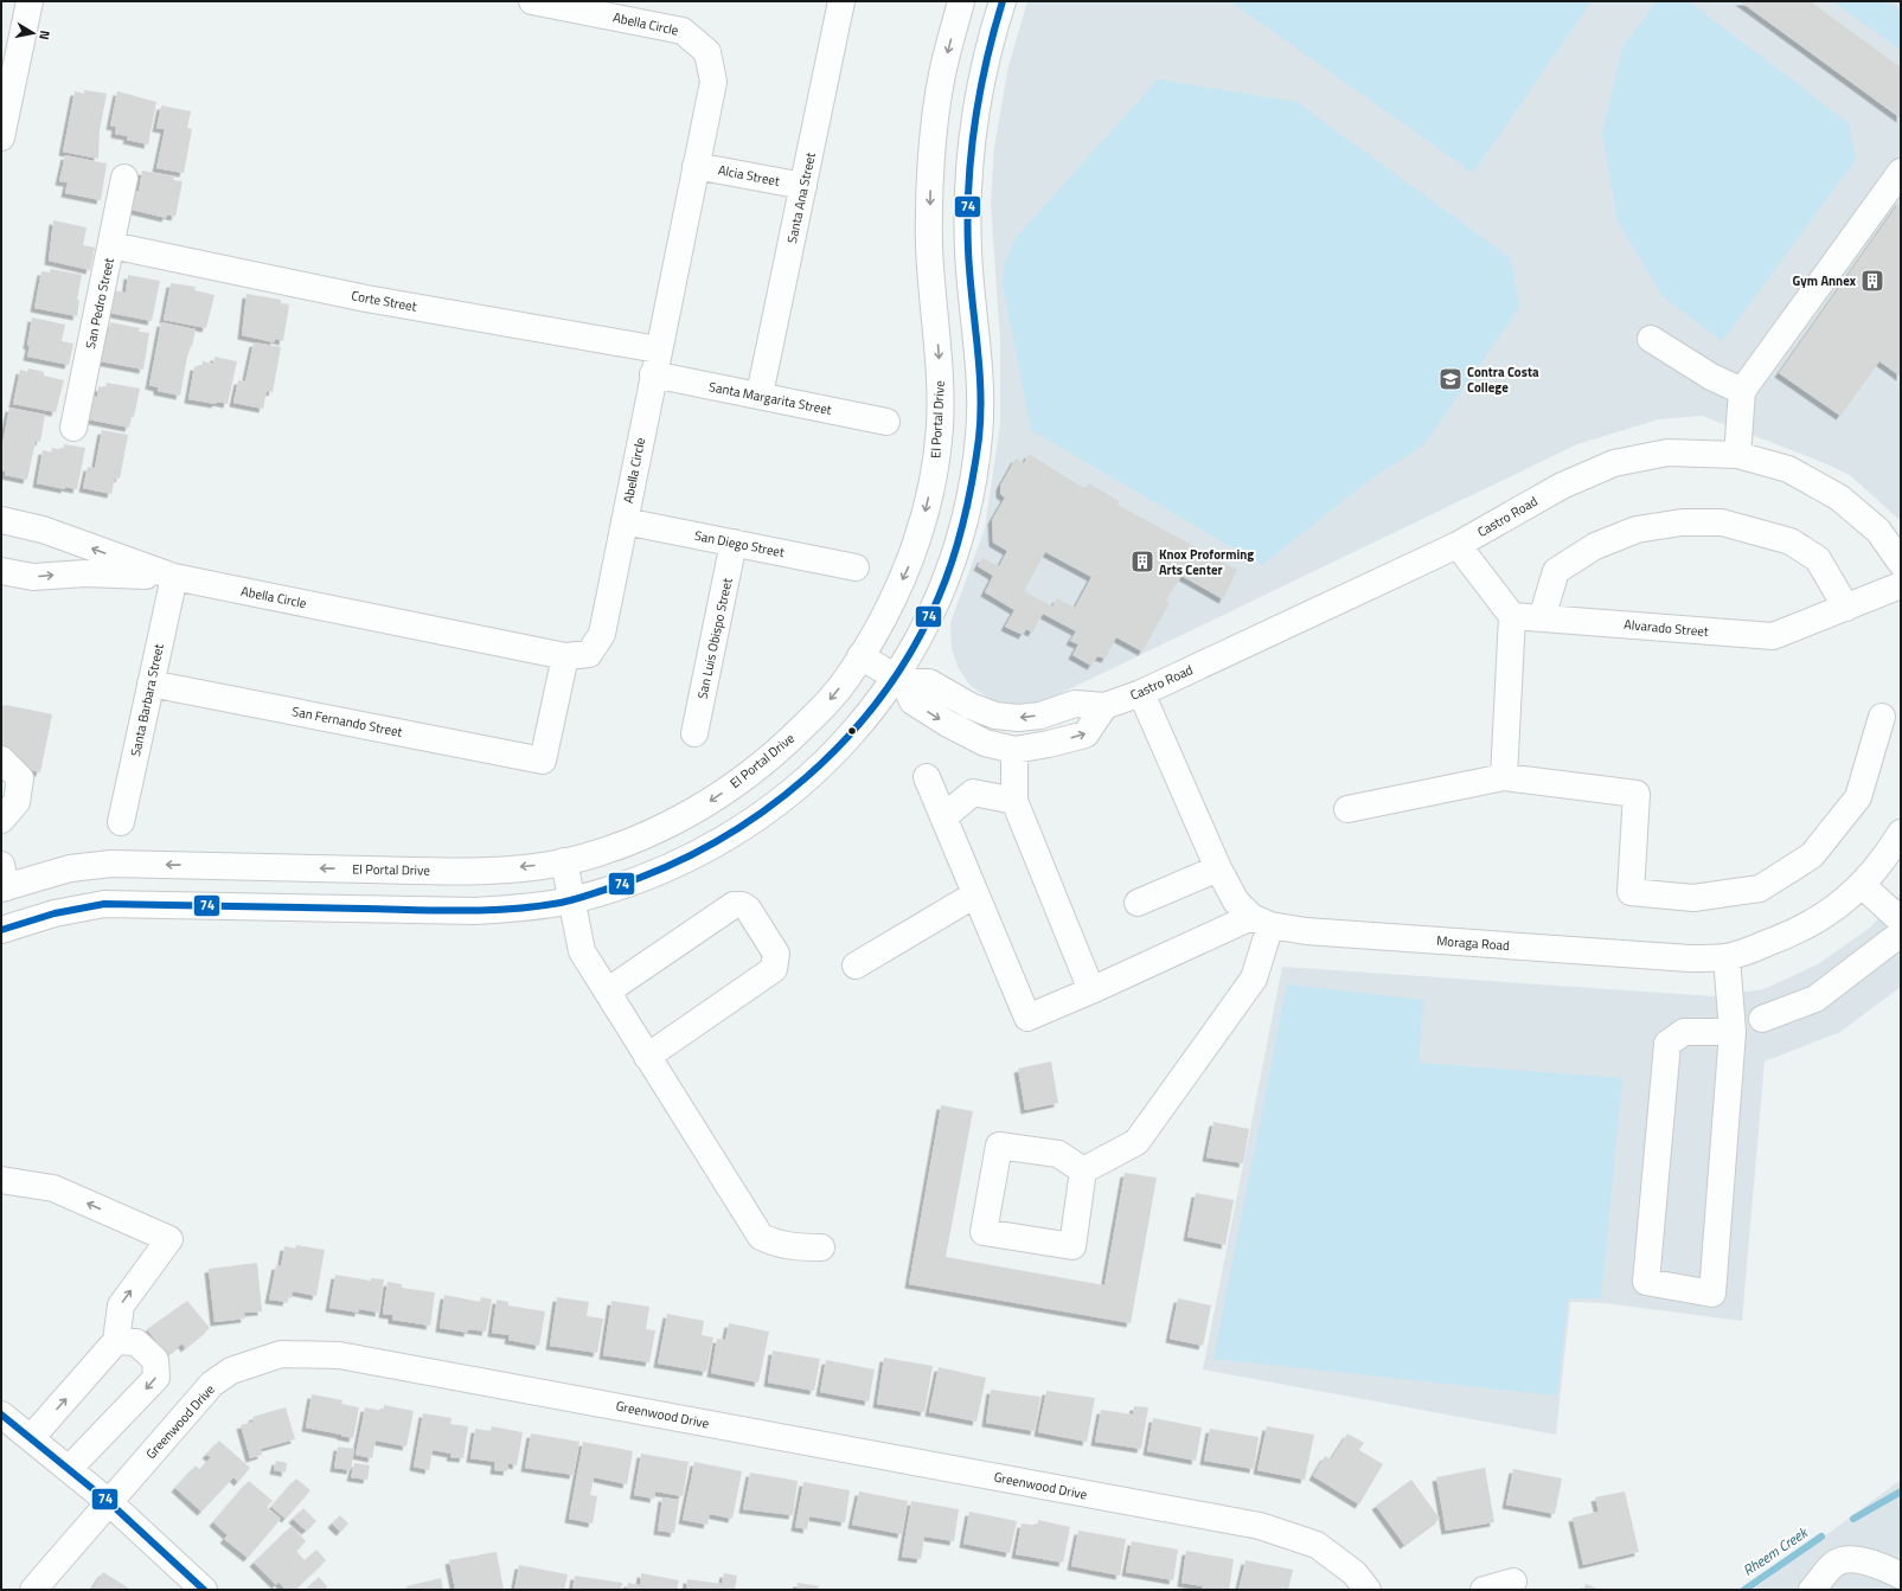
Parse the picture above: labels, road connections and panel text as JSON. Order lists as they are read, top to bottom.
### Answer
{
  "streets": {
    "street": [
      "Abella Circle",
      "Alcia Street",
      "Santa Ana Street",
      "Corte Street",
      "San Pedro Street",
      "Santa Margarita Street",
      "El Portal Drive",
      "Castro Road",
      "San Diego Street",
      "Alvarado Street",
      "San Luis Obispo Street",
      "Santa Barbara Street",
      "San Fernando Street",
      "Moraga Road",
      "Greenwood Drive"
    ]
  },
  "crossings": [
    ["Abella Circle", "Alcia Street"],
    ["Abella Circle", "Corte Street"],
    ["Abella Circle", "Santa Margarita Street"],
    ["Abella Circle", "San Diego Street"],
    ["Abella Circle", "Santa Barbara Street"],
    ["Abella Circle", "San Fernando Street"],
    ["Alcia Street", "Santa Ana Street"],
    ["Santa Ana Street", "Santa Margarita Street"],
    ["Corte Street", "San Pedro Street"],
    ["San Diego Street", "San Luis Obispo Street"],
    ["Santa Barbara Street", "San Fernando Street"]
  ],
  "water": ["Rheem Creek"],
  "places": {
    "building": ["Gym Annex", "Knox Proforming Arts Center"],
    "school or university": ["Contra Costa College"]
  },
  "lines": ["transit line 74"],
  "north": "right"
}
